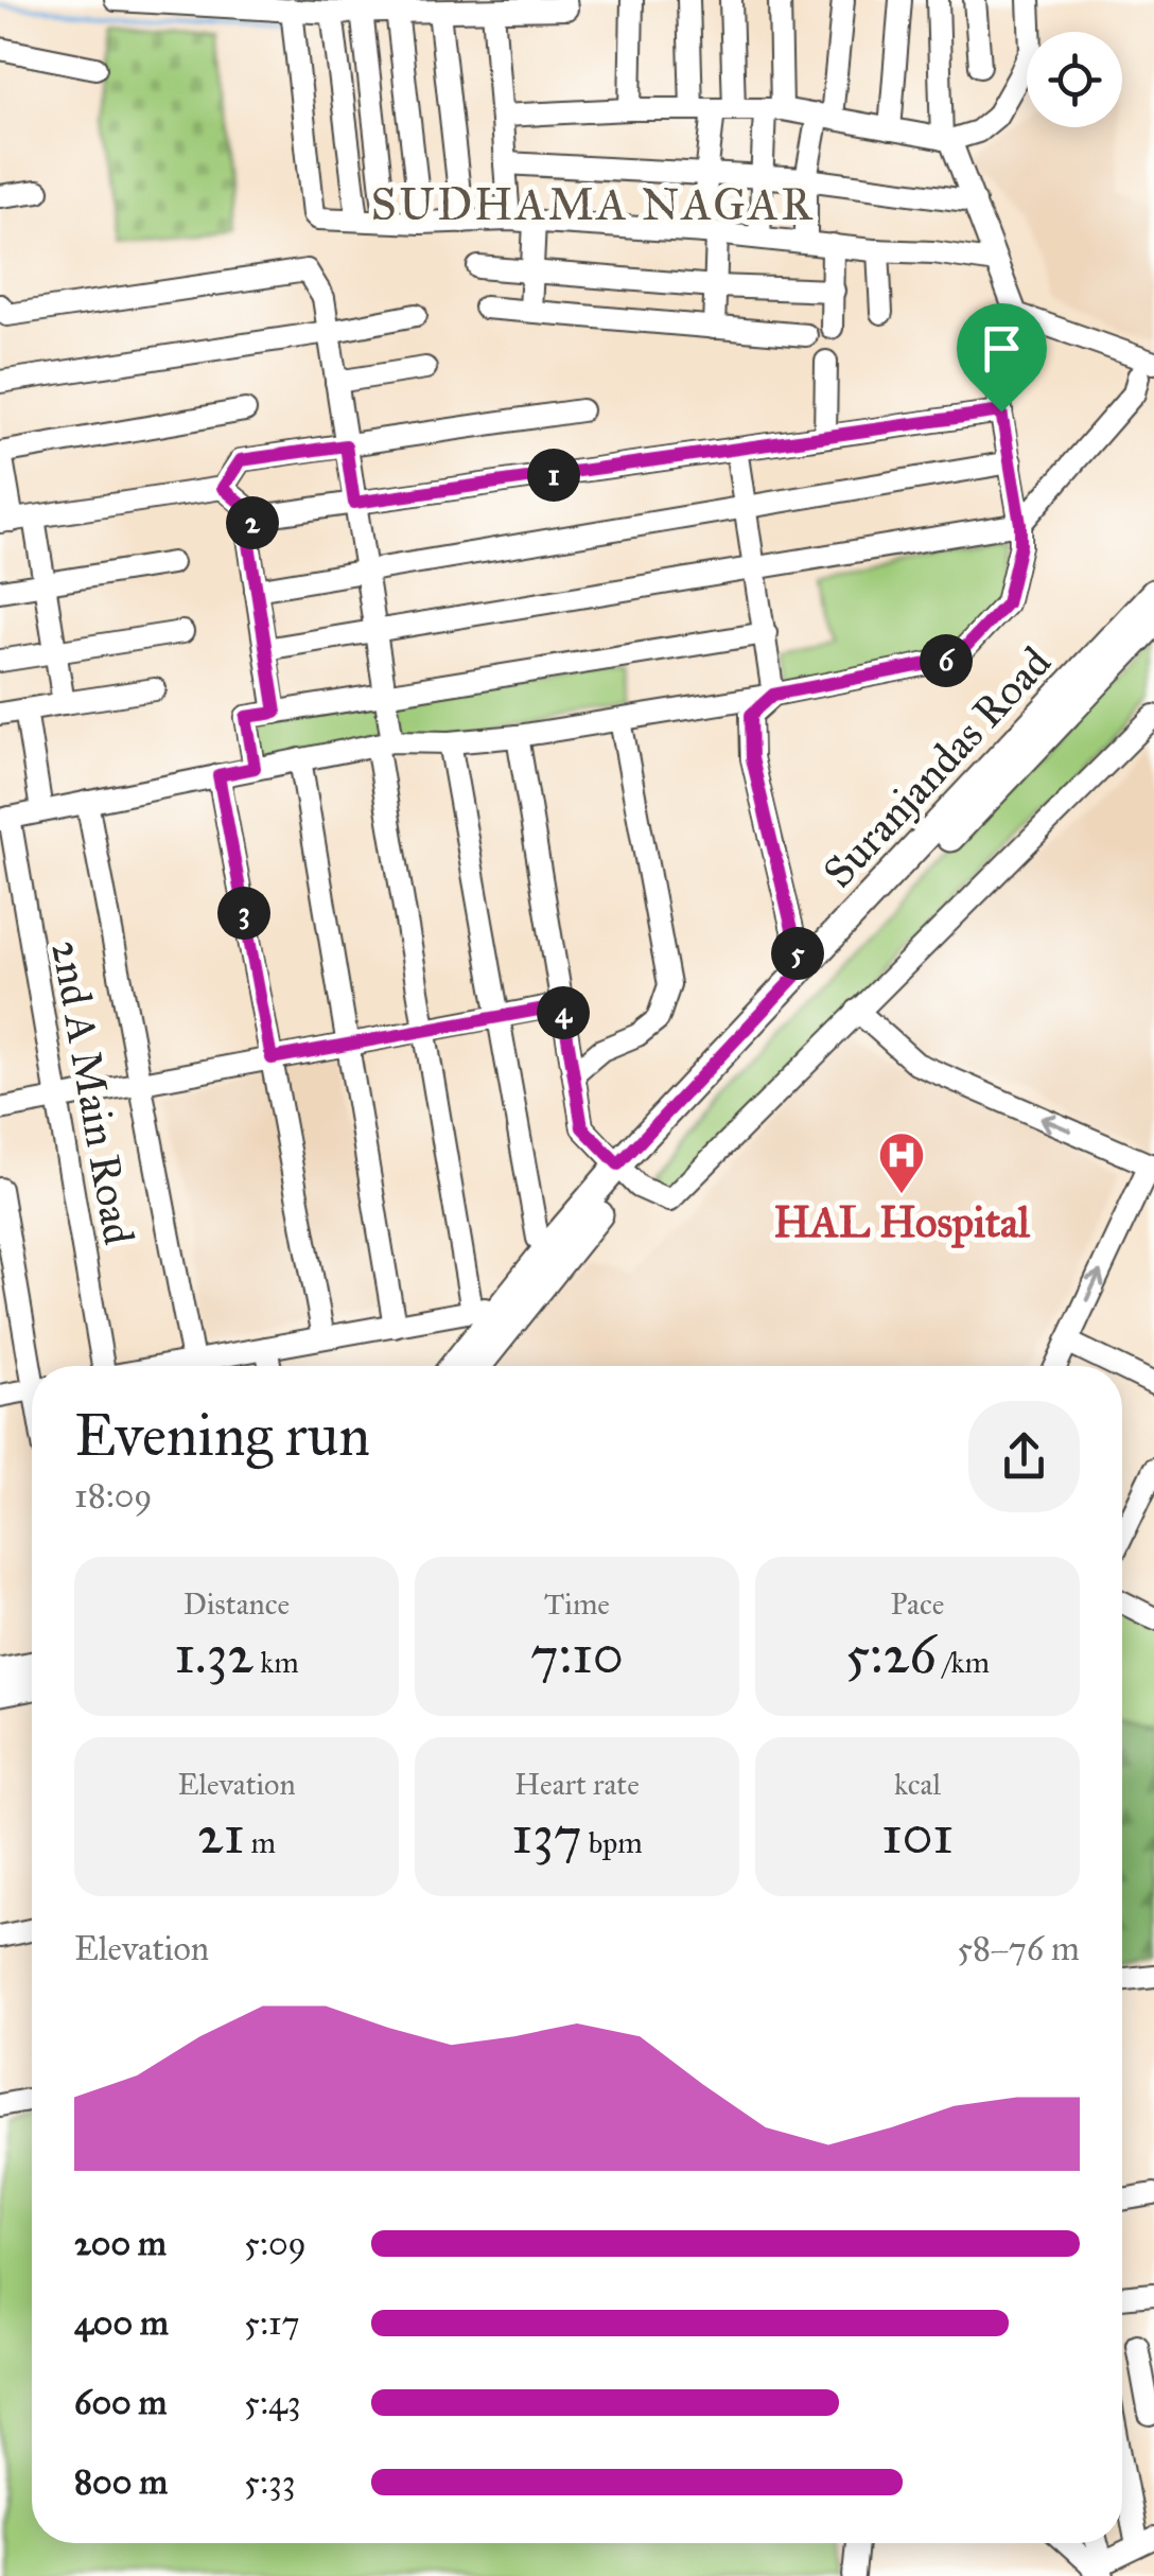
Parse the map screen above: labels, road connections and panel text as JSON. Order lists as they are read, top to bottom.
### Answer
{
  "streets": {
    "main road": ["Suranjandas Road"],
    "street": ["2nd A Main Road"]
  },
  "districts": ["SUDHAMA NAGAR"],
  "places": {
    "hospital": ["HAL Hospital"]
  },
  "page": {
    "pins": [
      "1",
      "2",
      "6",
      "3",
      "5",
      "4"
    ],
    "heading": ["Evening run", "18:09"],
    "stats": [
      ["Distance", "1.32 km"],
      ["Time", "7:10"],
      ["Pace", "5:26 /km"],
      ["Elevation", "21 m"],
      ["Heart rate", "137 bpm"],
      ["kcal", "101"]
    ],
    "chart": ["Elevation", "58–76 m"],
    "list": [
      {
        "name": "200 m",
        "note": "5:09"
      },
      {
        "name": "400 m",
        "note": "5:17"
      },
      {
        "name": "600 m",
        "note": "5:43"
      },
      {
        "name": "800 m",
        "note": "5:33"
      }
    ]
  }
}
